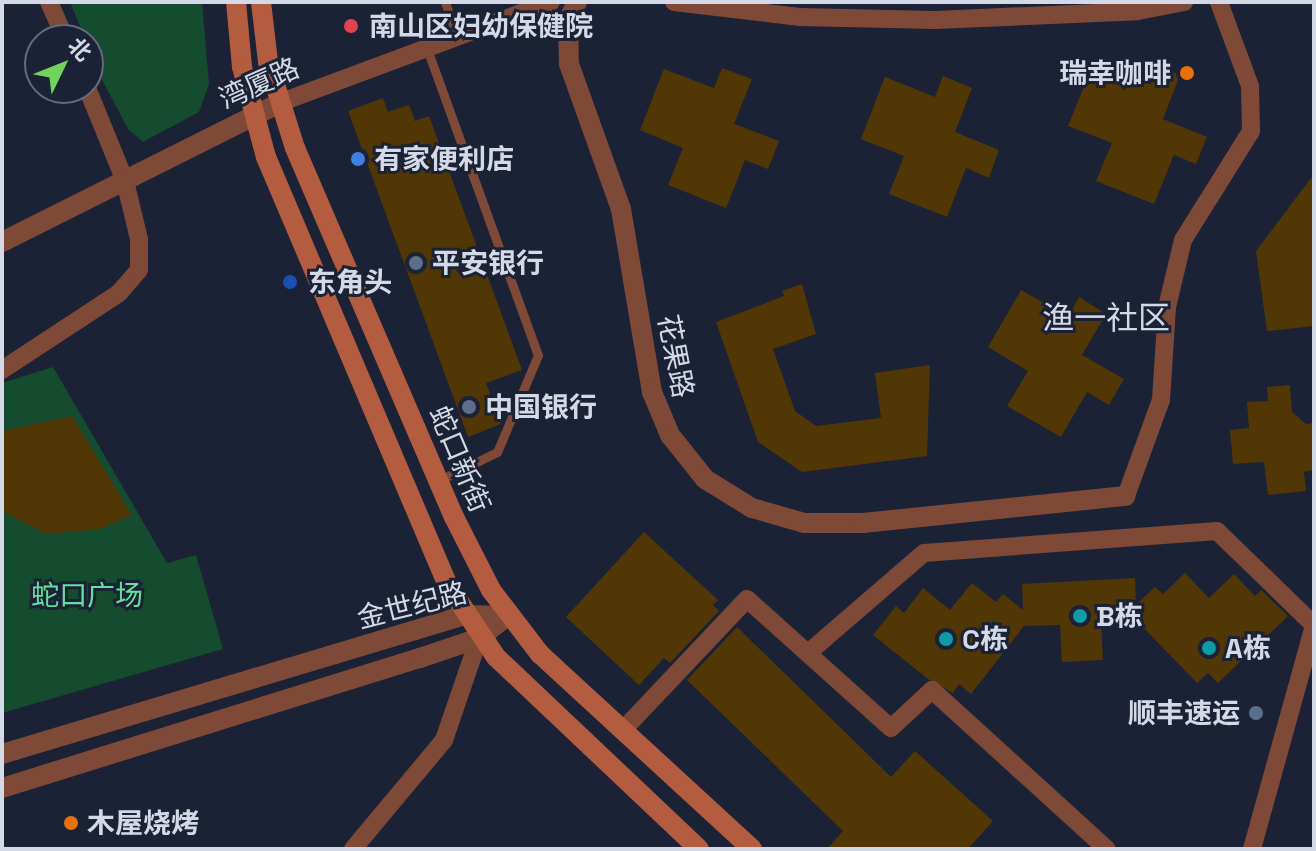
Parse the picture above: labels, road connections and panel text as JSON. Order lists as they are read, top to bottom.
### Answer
{
  "streets": {
    "main road": ["蛇口新街"],
    "street": ["湾厦路", "花果路", "金世纪路"]
  },
  "crossings": [
    ["湾厦路", "蛇口新街"],
    ["蛇口新街", "金世纪路"]
  ],
  "districts": ["渔一社区"],
  "parks": ["蛇口广场"],
  "places": [
    "南山区妇幼保健院",
    "瑞幸咖啡",
    "有家便利店",
    "平安银行",
    "东角头",
    "中国银行",
    "B栋",
    "C栋",
    "A栋",
    "顺丰速运",
    "木屋烧烤"
  ],
  "north": "top right"
}
